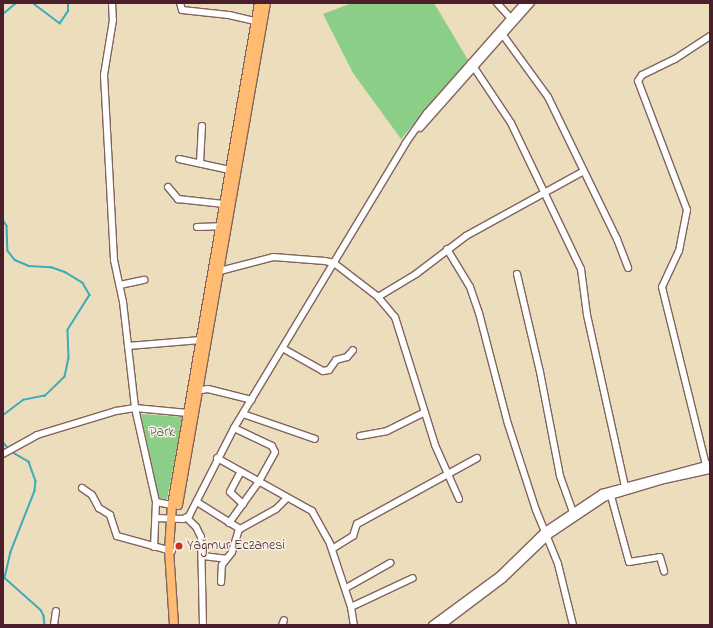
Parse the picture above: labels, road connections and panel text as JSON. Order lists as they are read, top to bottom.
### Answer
{
  "parks": ["Park"],
  "places": ["Yağmur Eczanesi"]
}
